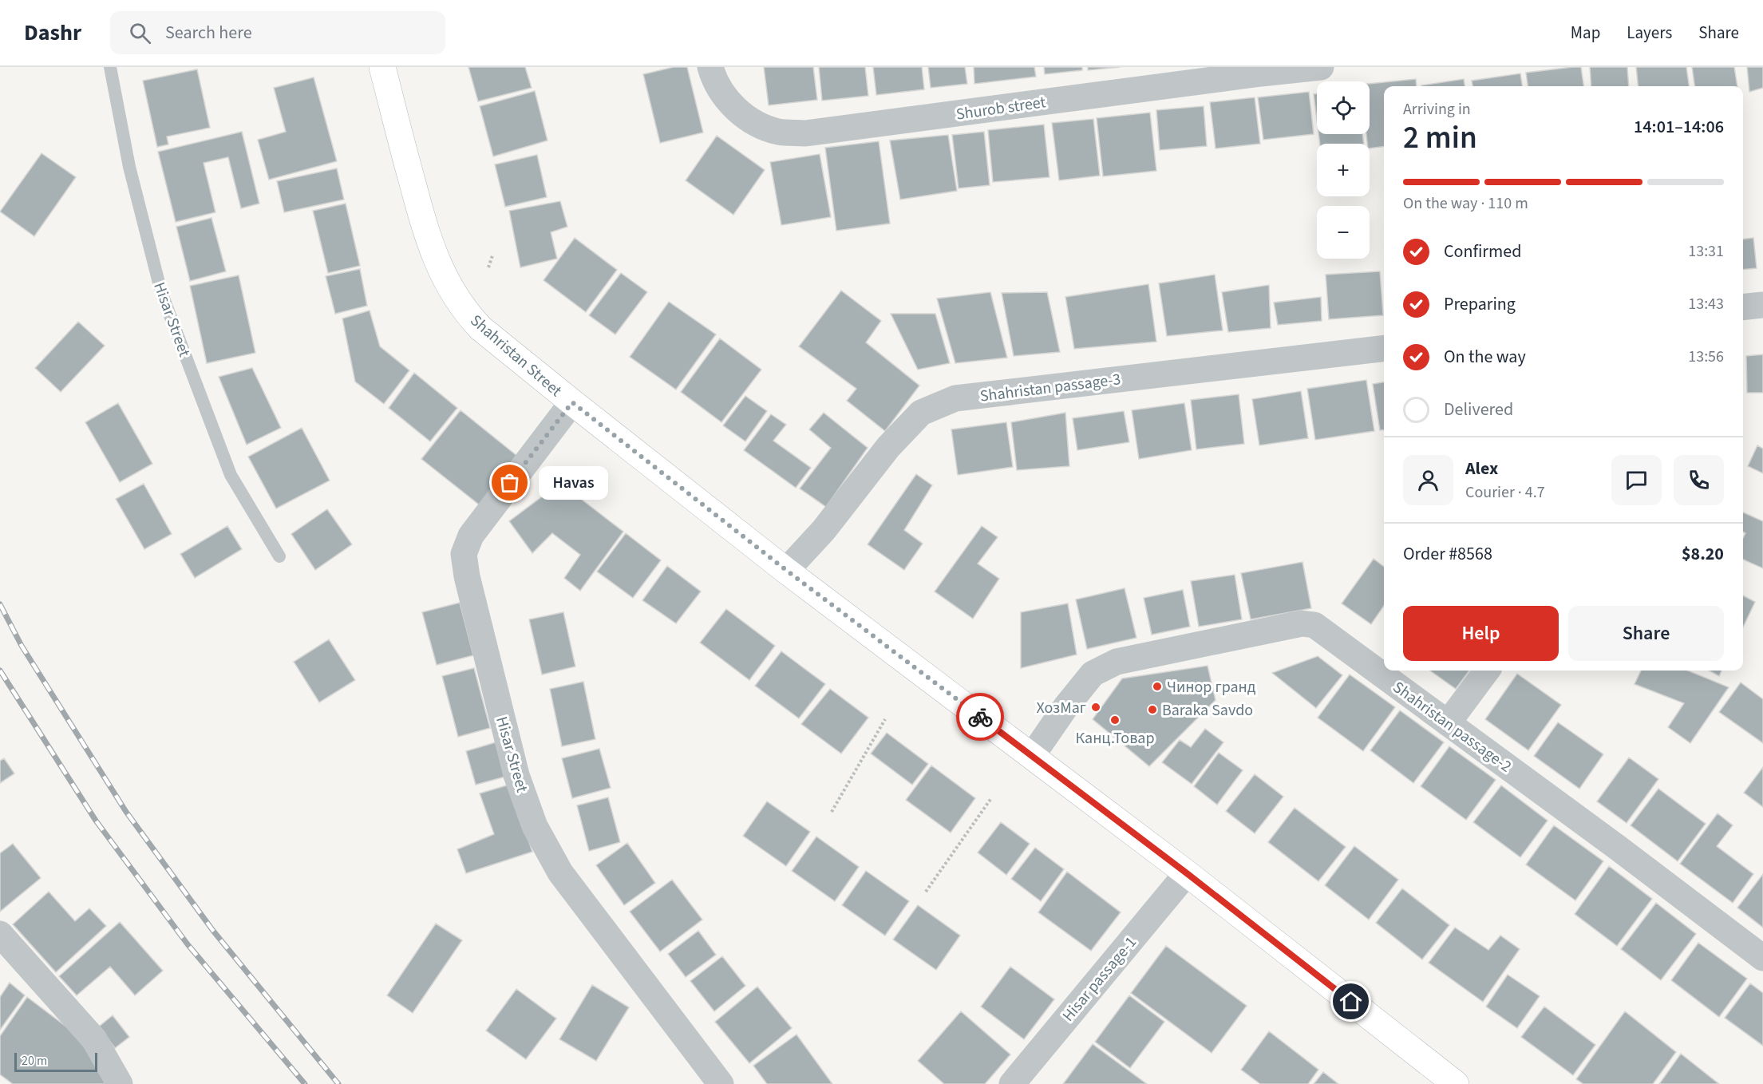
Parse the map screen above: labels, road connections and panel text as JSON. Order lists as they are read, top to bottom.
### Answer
{
  "streets": {
    "main road": ["Shahristan Street"],
    "street": [
      "Shurob street",
      "Hisar Street",
      "Shahristan passage-3",
      "Shahristan passage-2",
      "Hisar passage-1"
    ]
  },
  "crossings": [
    ["Hisar Street", "Shahristan Street"],
    ["Shahristan Street", "Shahristan passage-3"],
    ["Shahristan Street", "Shahristan passage-2"],
    ["Shahristan Street", "Hisar passage-1"]
  ],
  "places": [
    "Havas",
    "Чинор гранд",
    "ХозМаг",
    "Baraka Savdo",
    "Канц.Товар"
  ],
  "scale_bar": "20 m",
  "page": {
    "header": "Dashr",
    "search": "Search here",
    "nav": ["Map", "Layers", "Share"],
    "map_buttons": ["+", "−"],
    "heading": ["2 min", "Arriving in", "14:01–14:06"],
    "panel": [
      "Alex",
      "Courier · 4.7",
      "Order #8568",
      "$8.20"
    ],
    "bar": "On the way · 110 m",
    "list": [
      ["Confirmed", "13:31"],
      ["Preparing", "13:43"],
      ["On the way", "13:56"],
      "Delivered"
    ],
    "bubble": "Havas",
    "buttons": ["Help", "Share"],
    "scale": "20 m"
  }
}
